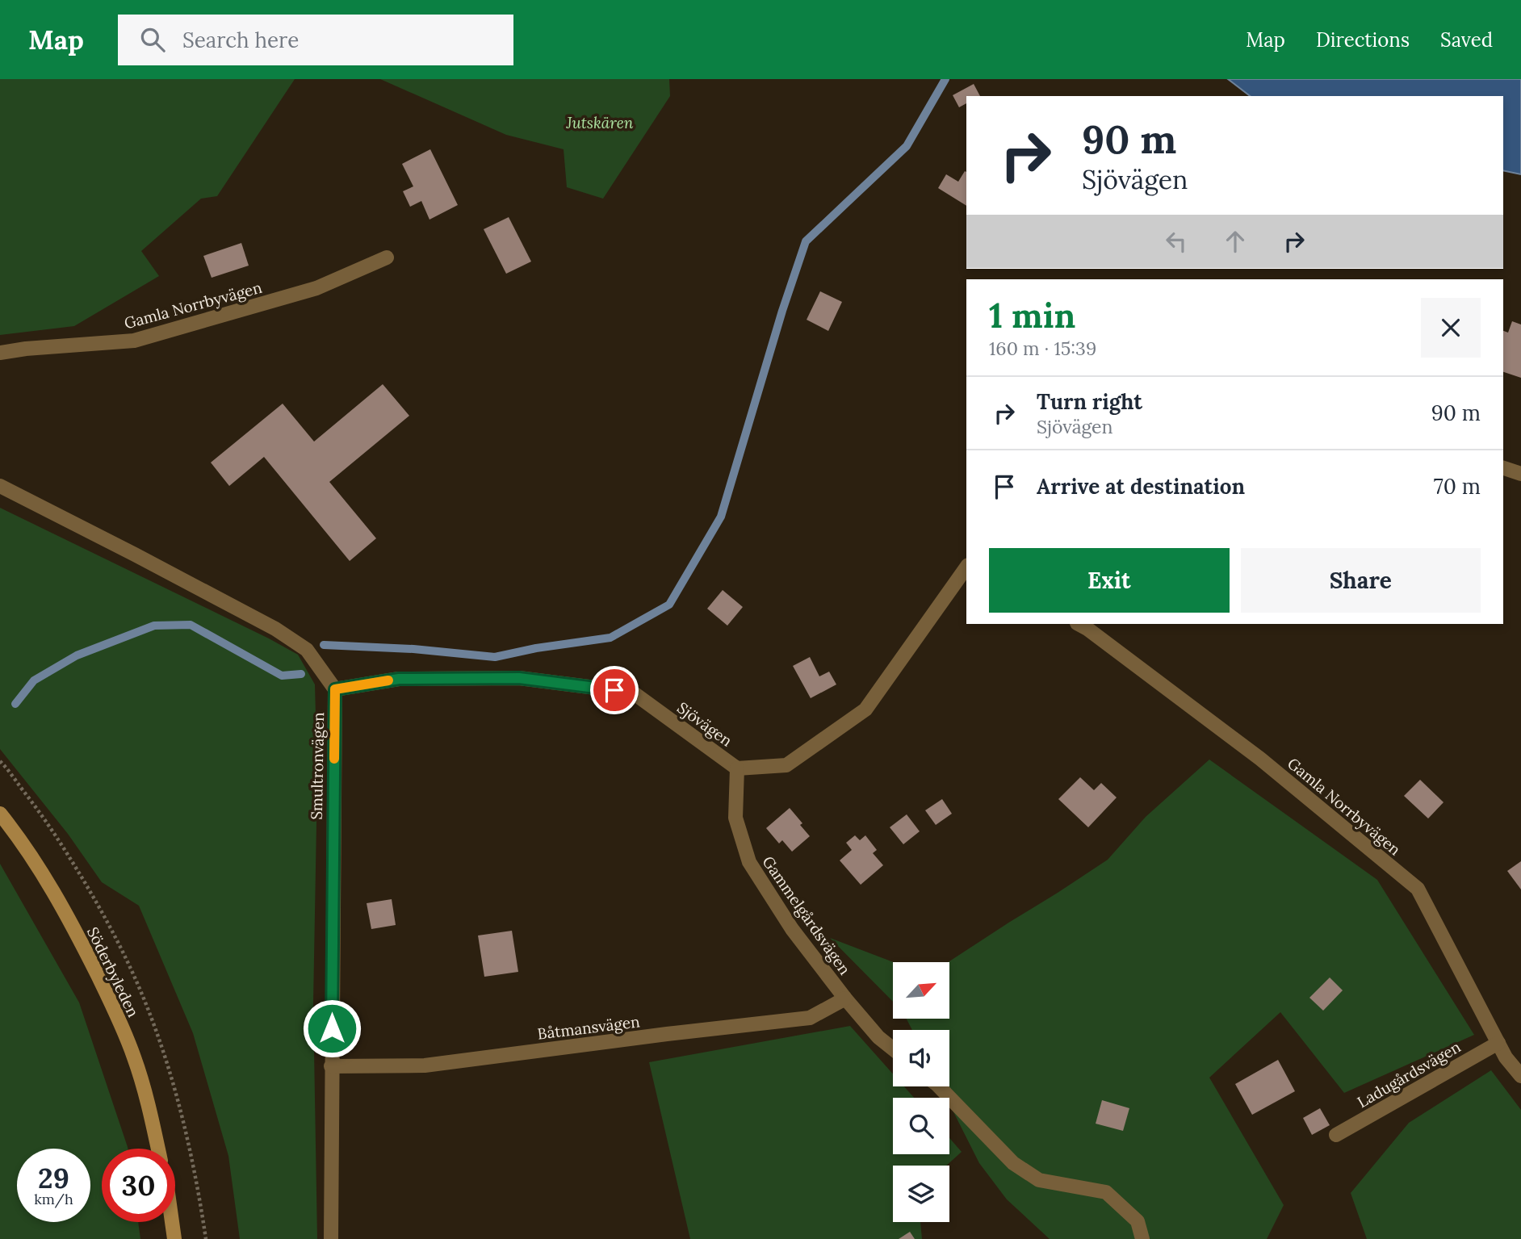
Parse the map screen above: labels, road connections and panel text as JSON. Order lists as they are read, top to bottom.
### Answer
{
  "streets": {
    "street": [
      "Gamla Norrbyvägen",
      "Sjövägen",
      "Smultronvägen",
      "Gammelgårdsvägen",
      "Söderbyleden",
      "Båtmansvägen",
      "Ladugårdsvägen"
    ]
  },
  "crossings": [
    ["Gamla Norrbyvägen", "Ladugårdsvägen"],
    ["Sjövägen", "Smultronvägen"],
    ["Sjövägen", "Gammelgårdsvägen"],
    ["Smultronvägen", "Båtmansvägen"],
    ["Gammelgårdsvägen", "Båtmansvägen"]
  ],
  "parks": ["Jutskären"],
  "north": "top right",
  "page": {
    "header": "Map",
    "search": "Search here",
    "nav": ["Map", "Directions", "Saved"],
    "turn": ["90 m", "Sjövägen"],
    "heading": ["1 min", "160 m · 15:39"],
    "list": [
      {
        "name": "Turn right",
        "note": "Sjövägen",
        "value": "90 m"
      },
      {
        "name": "Arrive at destination",
        "value": "70 m"
      }
    ],
    "buttons": ["Exit", "Share"],
    "speed": "29 km/h",
    "limit": "30"
  }
}
